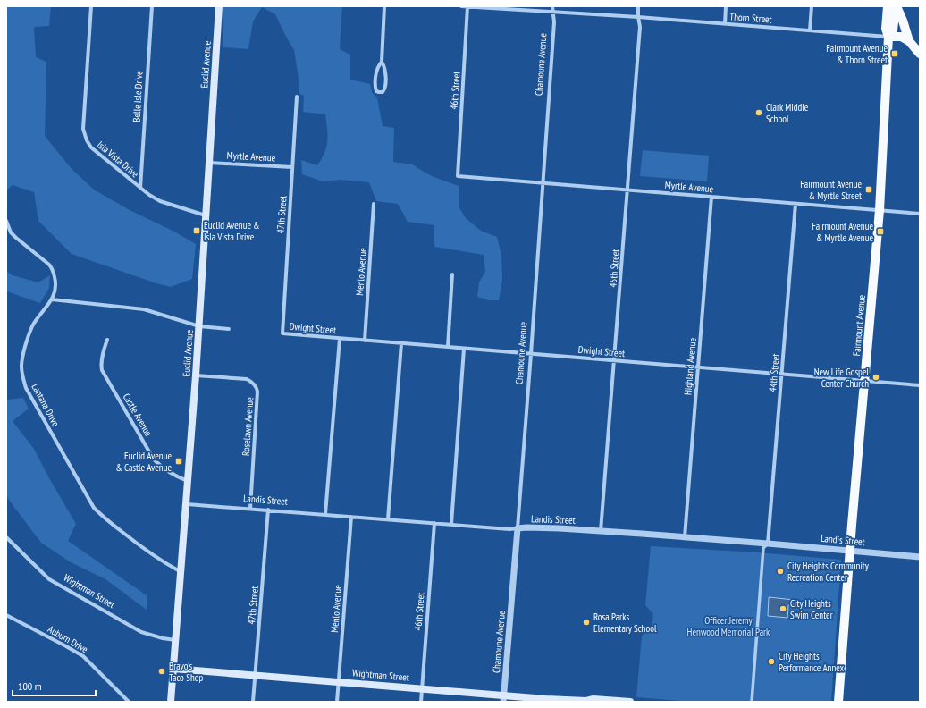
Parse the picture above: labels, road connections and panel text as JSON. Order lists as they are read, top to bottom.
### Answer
{
  "streets": {
    "main road": ["Euclid Avenue", "Fairmount Avenue", "Wightman Street"],
    "street": [
      "Thorn Street",
      "Chamoune Avenue",
      "46th Street",
      "Belle Isle Drive",
      "Myrtle Avenue",
      "Isla Vista Drive",
      "47th Street",
      "45th Street",
      "Menlo Avenue",
      "Dwight Street",
      "Highland Avenue",
      "44th Street",
      "Lantana Drive",
      "Castle Avenue",
      "Roselawn Avenue",
      "Landis Street",
      "Auburn Drive"
    ]
  },
  "crossings": [
    ["Thorn Street", "Chamoune Avenue"],
    ["Thorn Street", "46th Street"],
    ["Thorn Street", "45th Street"],
    ["Thorn Street", "Fairmount Avenue"],
    ["Euclid Avenue", "Myrtle Avenue"],
    ["Euclid Avenue", "Isla Vista Drive"],
    ["Euclid Avenue", "Lantana Drive"],
    ["Euclid Avenue", "Castle Avenue"],
    ["Euclid Avenue", "Roselawn Avenue"],
    ["Euclid Avenue", "Landis Street"],
    ["Euclid Avenue", "Wightman Street"],
    ["Chamoune Avenue", "Myrtle Avenue"],
    ["Chamoune Avenue", "Dwight Street"],
    ["Chamoune Avenue", "Landis Street"],
    ["Chamoune Avenue", "Wightman Street"],
    ["46th Street", "Myrtle Avenue"],
    ["46th Street", "Landis Street"],
    ["46th Street", "Wightman Street"],
    ["Belle Isle Drive", "Isla Vista Drive"],
    ["Myrtle Avenue", "47th Street"],
    ["Myrtle Avenue", "45th Street"],
    ["Myrtle Avenue", "Fairmount Avenue"],
    ["Myrtle Avenue", "Highland Avenue"],
    ["Myrtle Avenue", "44th Street"],
    ["47th Street", "Dwight Street"],
    ["47th Street", "Landis Street"],
    ["47th Street", "Wightman Street"],
    ["45th Street", "Dwight Street"],
    ["45th Street", "Landis Street"],
    ["Menlo Avenue", "Dwight Street"],
    ["Menlo Avenue", "Landis Street"],
    ["Menlo Avenue", "Wightman Street"],
    ["Fairmount Avenue", "Dwight Street"],
    ["Fairmount Avenue", "Landis Street"],
    ["Dwight Street", "Highland Avenue"],
    ["Dwight Street", "44th Street"],
    ["Highland Avenue", "Landis Street"],
    ["44th Street", "Landis Street"],
    ["Roselawn Avenue", "Landis Street"]
  ],
  "parks": ["Officer Jeremy Henwood Memorial Park"],
  "places": {
    "transit": [
      "Fairmount Avenue & Thorn Street",
      "Fairmount Avenue & Myrtle Street",
      "Euclid Avenue & Isla Vista Drive",
      "Fairmount Avenue & Myrtle Avenue",
      "Euclid Avenue & Castle Avenue"
    ],
    "other": [
      "Clark Middle School",
      "New Life Gospel Center Church",
      "City Heights Community Recreation Center",
      "City Heights Swim Center",
      "Rosa Parks Elementary School",
      "City Heights Performance Annex",
      "Bravo's Taco Shop"
    ]
  },
  "scale_bar": "100 m"
}
